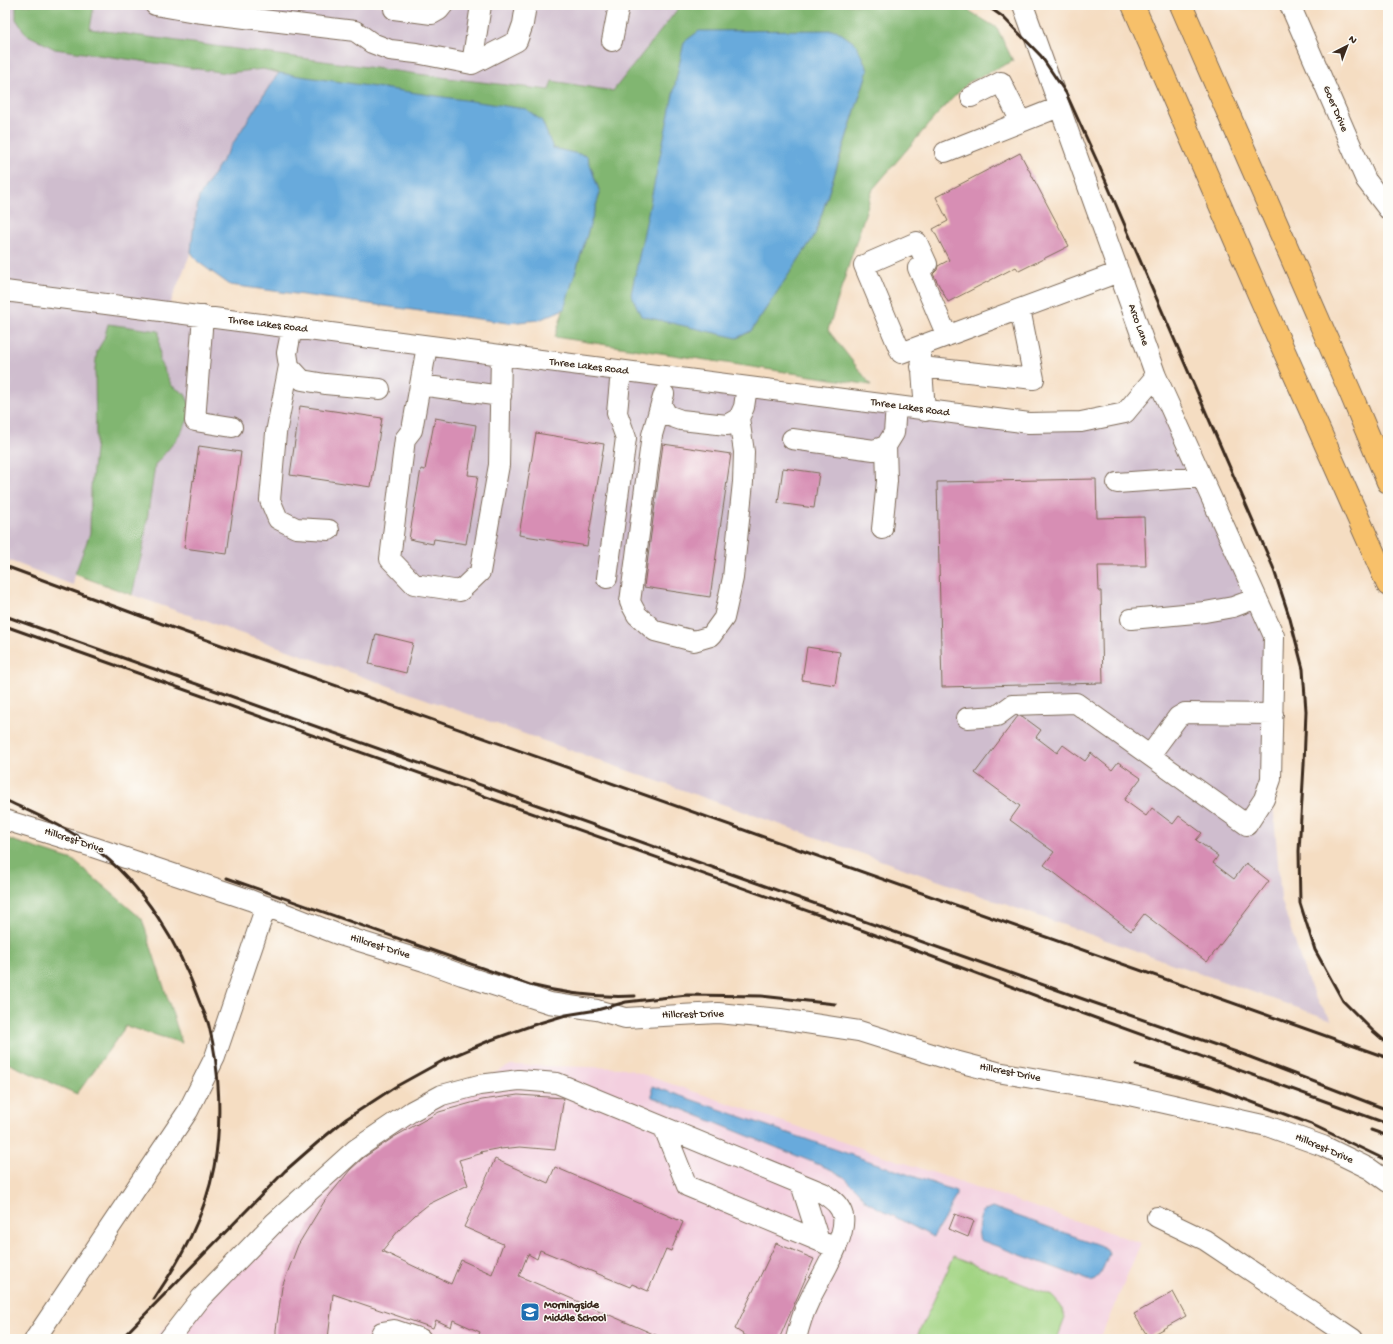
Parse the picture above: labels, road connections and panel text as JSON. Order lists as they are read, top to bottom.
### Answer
{
  "streets": {
    "street": [
      "Goer Drive",
      "Three Lakes Road",
      "Arco Lane",
      "Hillcrest Drive"
    ]
  },
  "crossings": [
    ["Three Lakes Road", "Arco Lane"]
  ],
  "places": {
    "school or university": ["Morningside Middle School"]
  },
  "north": "top right"
}
